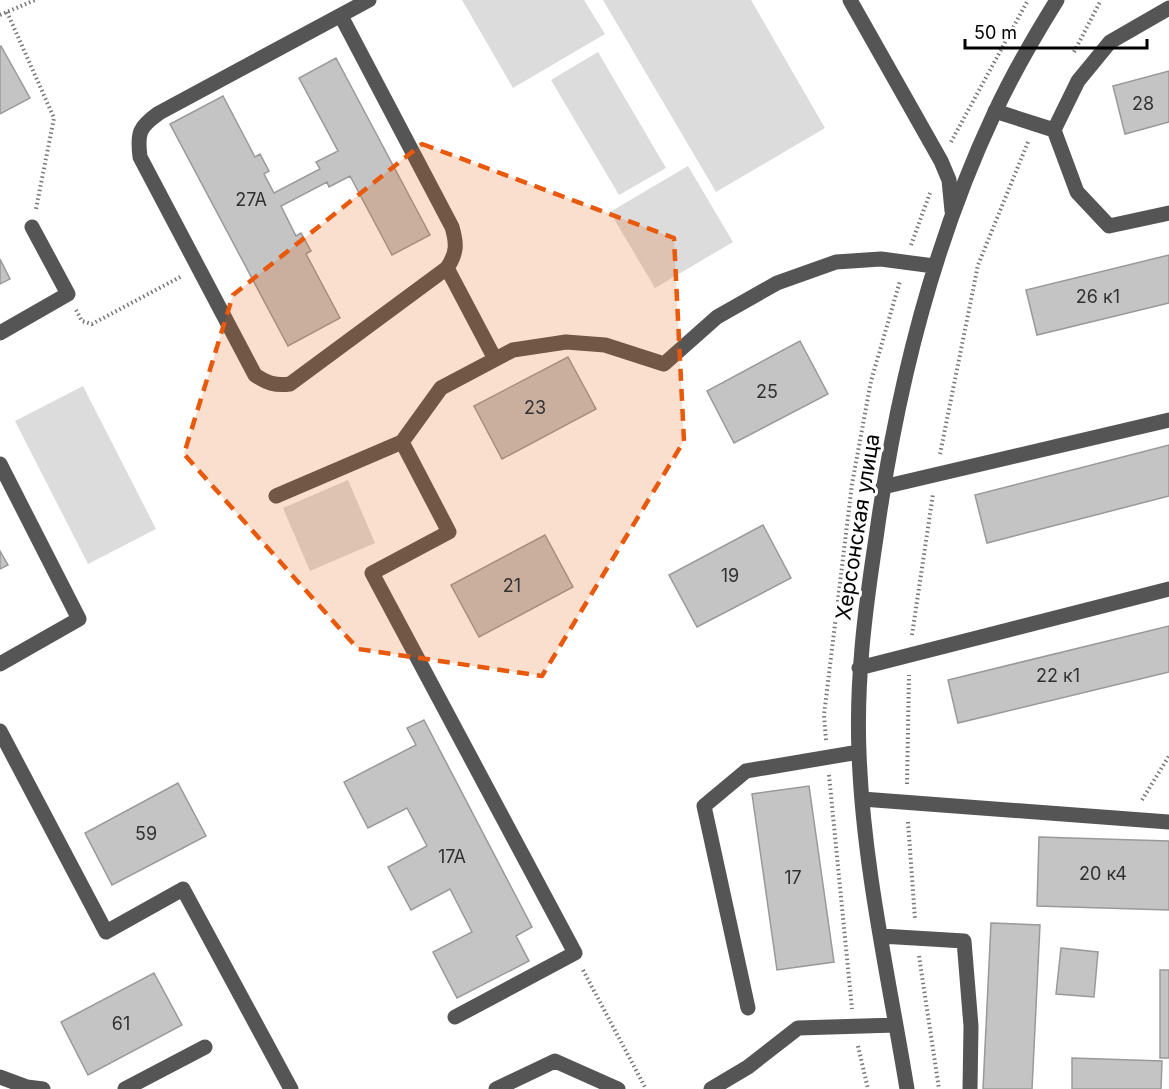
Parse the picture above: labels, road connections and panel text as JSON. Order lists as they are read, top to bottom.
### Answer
{
  "streets": {
    "street": ["Херсонская улица"]
  },
  "house_numbers": [
    "28",
    "27А",
    "26 к1",
    "25",
    "23",
    "19",
    "21",
    "22 к1",
    "59",
    "17А",
    "20 к4",
    "17",
    "61"
  ],
  "scale_bar": "50 m"
}
